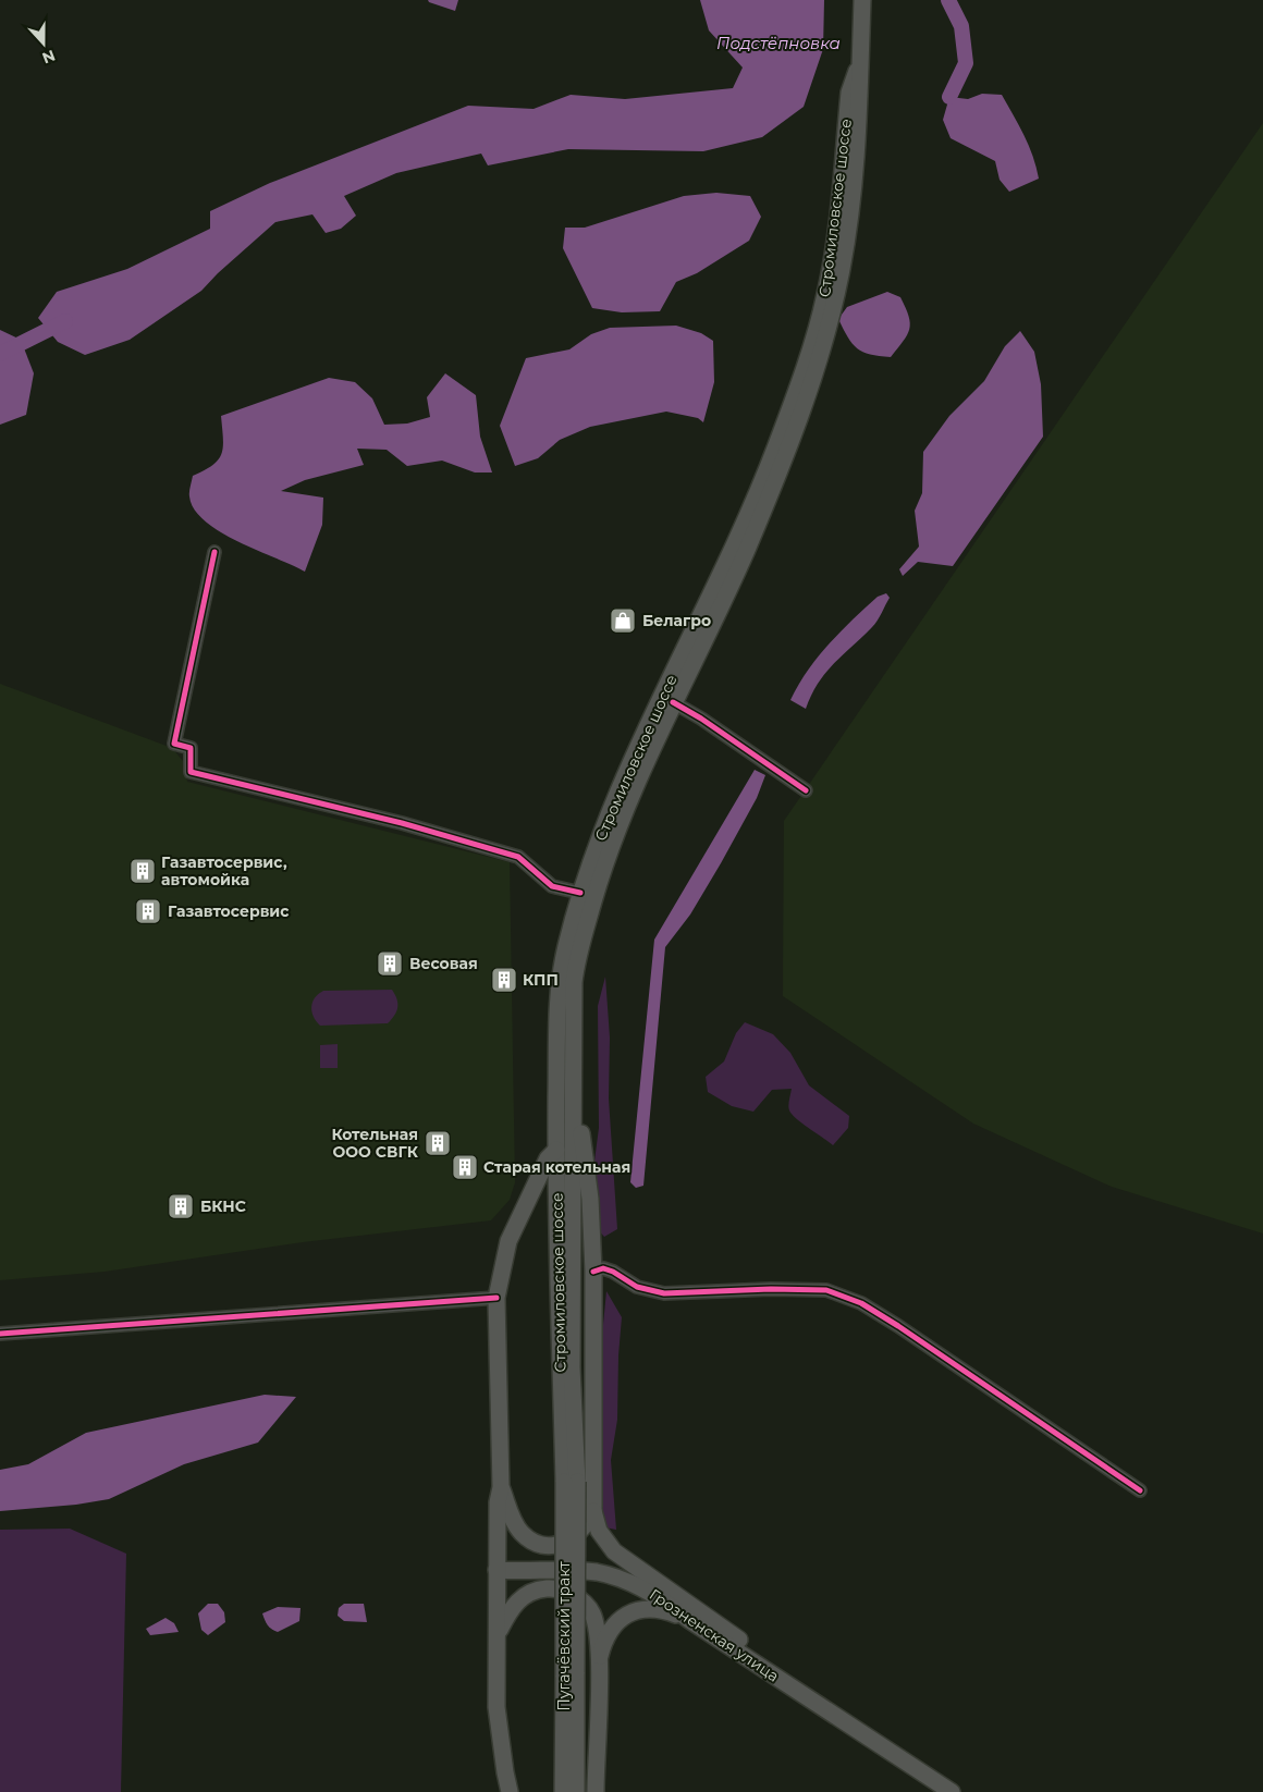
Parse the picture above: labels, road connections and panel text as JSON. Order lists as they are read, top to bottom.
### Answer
{
  "streets": {
    "main road": ["Стромиловское шоссе", "Грозненская улица", "Пугачёвский тракт"]
  },
  "crossings": [
    ["Стромиловское шоссе", "Пугачёвский тракт"]
  ],
  "water": ["Подстёпновка"],
  "places": {
    "shop": ["Белагро"],
    "building": [
      "Газавтосервис, автомойка",
      "Газавтосервис",
      "Весовая",
      "КПП",
      "Котельная ООО СВГК",
      "Старая котельная",
      "БКНС"
    ]
  },
  "north": "bottom"
}
